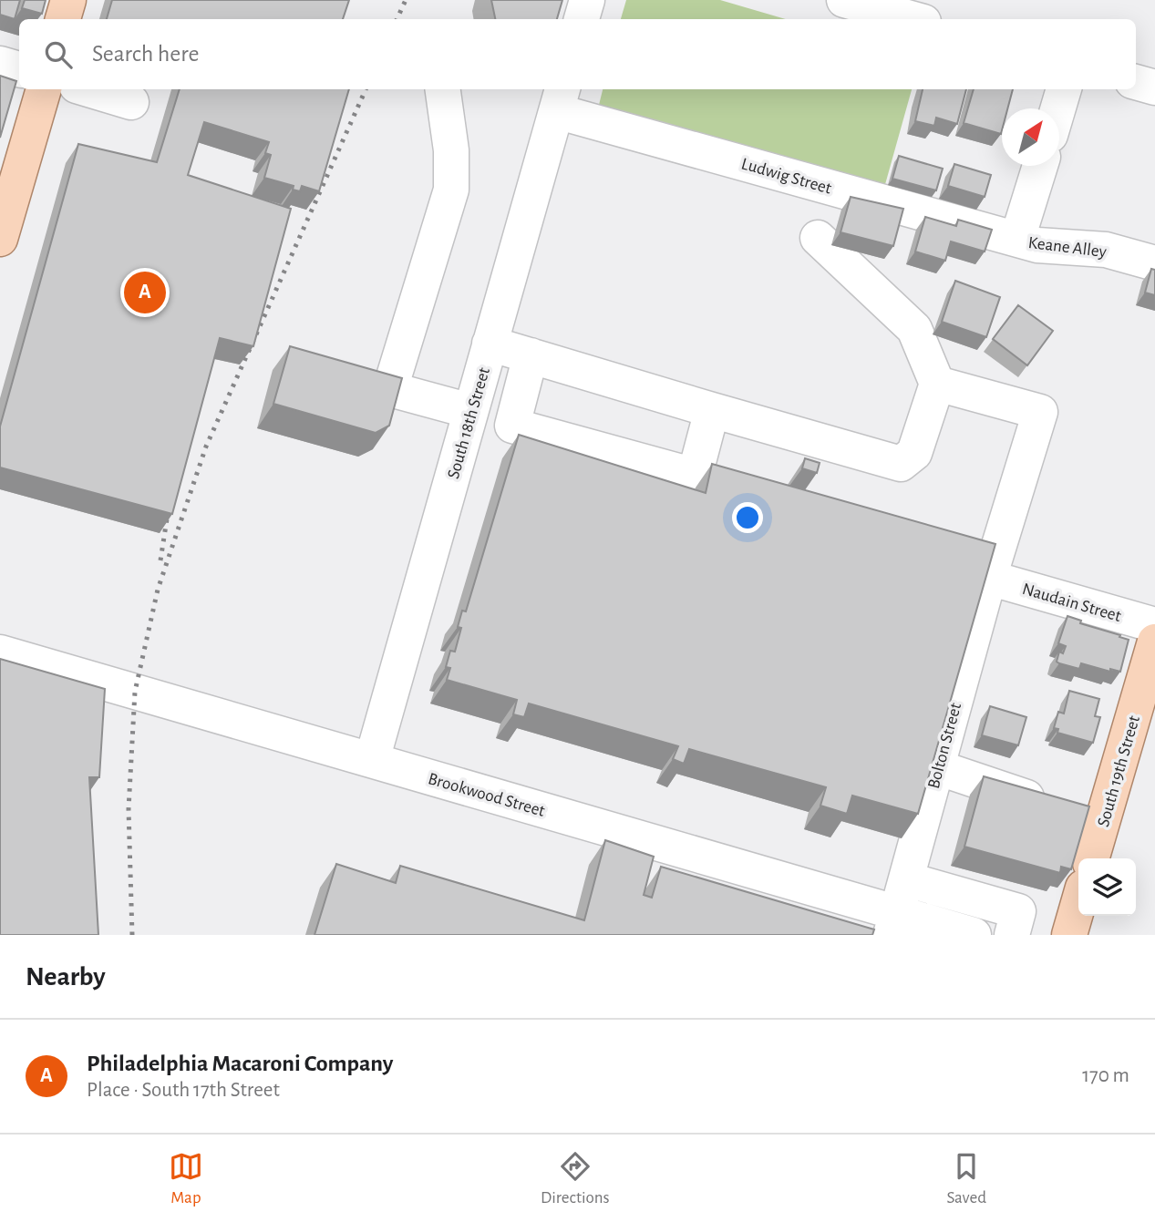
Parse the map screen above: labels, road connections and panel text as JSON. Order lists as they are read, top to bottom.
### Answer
{
  "streets": {
    "main road": ["South 19th Street"],
    "street": [
      "Ludwig Street",
      "Keane Alley",
      "South 18th Street",
      "Naudain Street",
      "Bolton Street",
      "Brookwood Street"
    ]
  },
  "crossings": [
    ["Ludwig Street", "Keane Alley"],
    ["Ludwig Street", "South 18th Street"],
    ["South 18th Street", "Brookwood Street"],
    ["Naudain Street", "Bolton Street"],
    ["Bolton Street", "Brookwood Street"]
  ],
  "north": "top right",
  "page": {
    "search": "Search here",
    "pins": "A",
    "heading": "Nearby",
    "list": [
      {
        "mark": "A",
        "name": "Philadelphia Macaroni Company",
        "note": "Place · South 17th Street",
        "value": "170 m"
      }
    ],
    "nav": ["Map", "Directions", "Saved"]
  }
}
